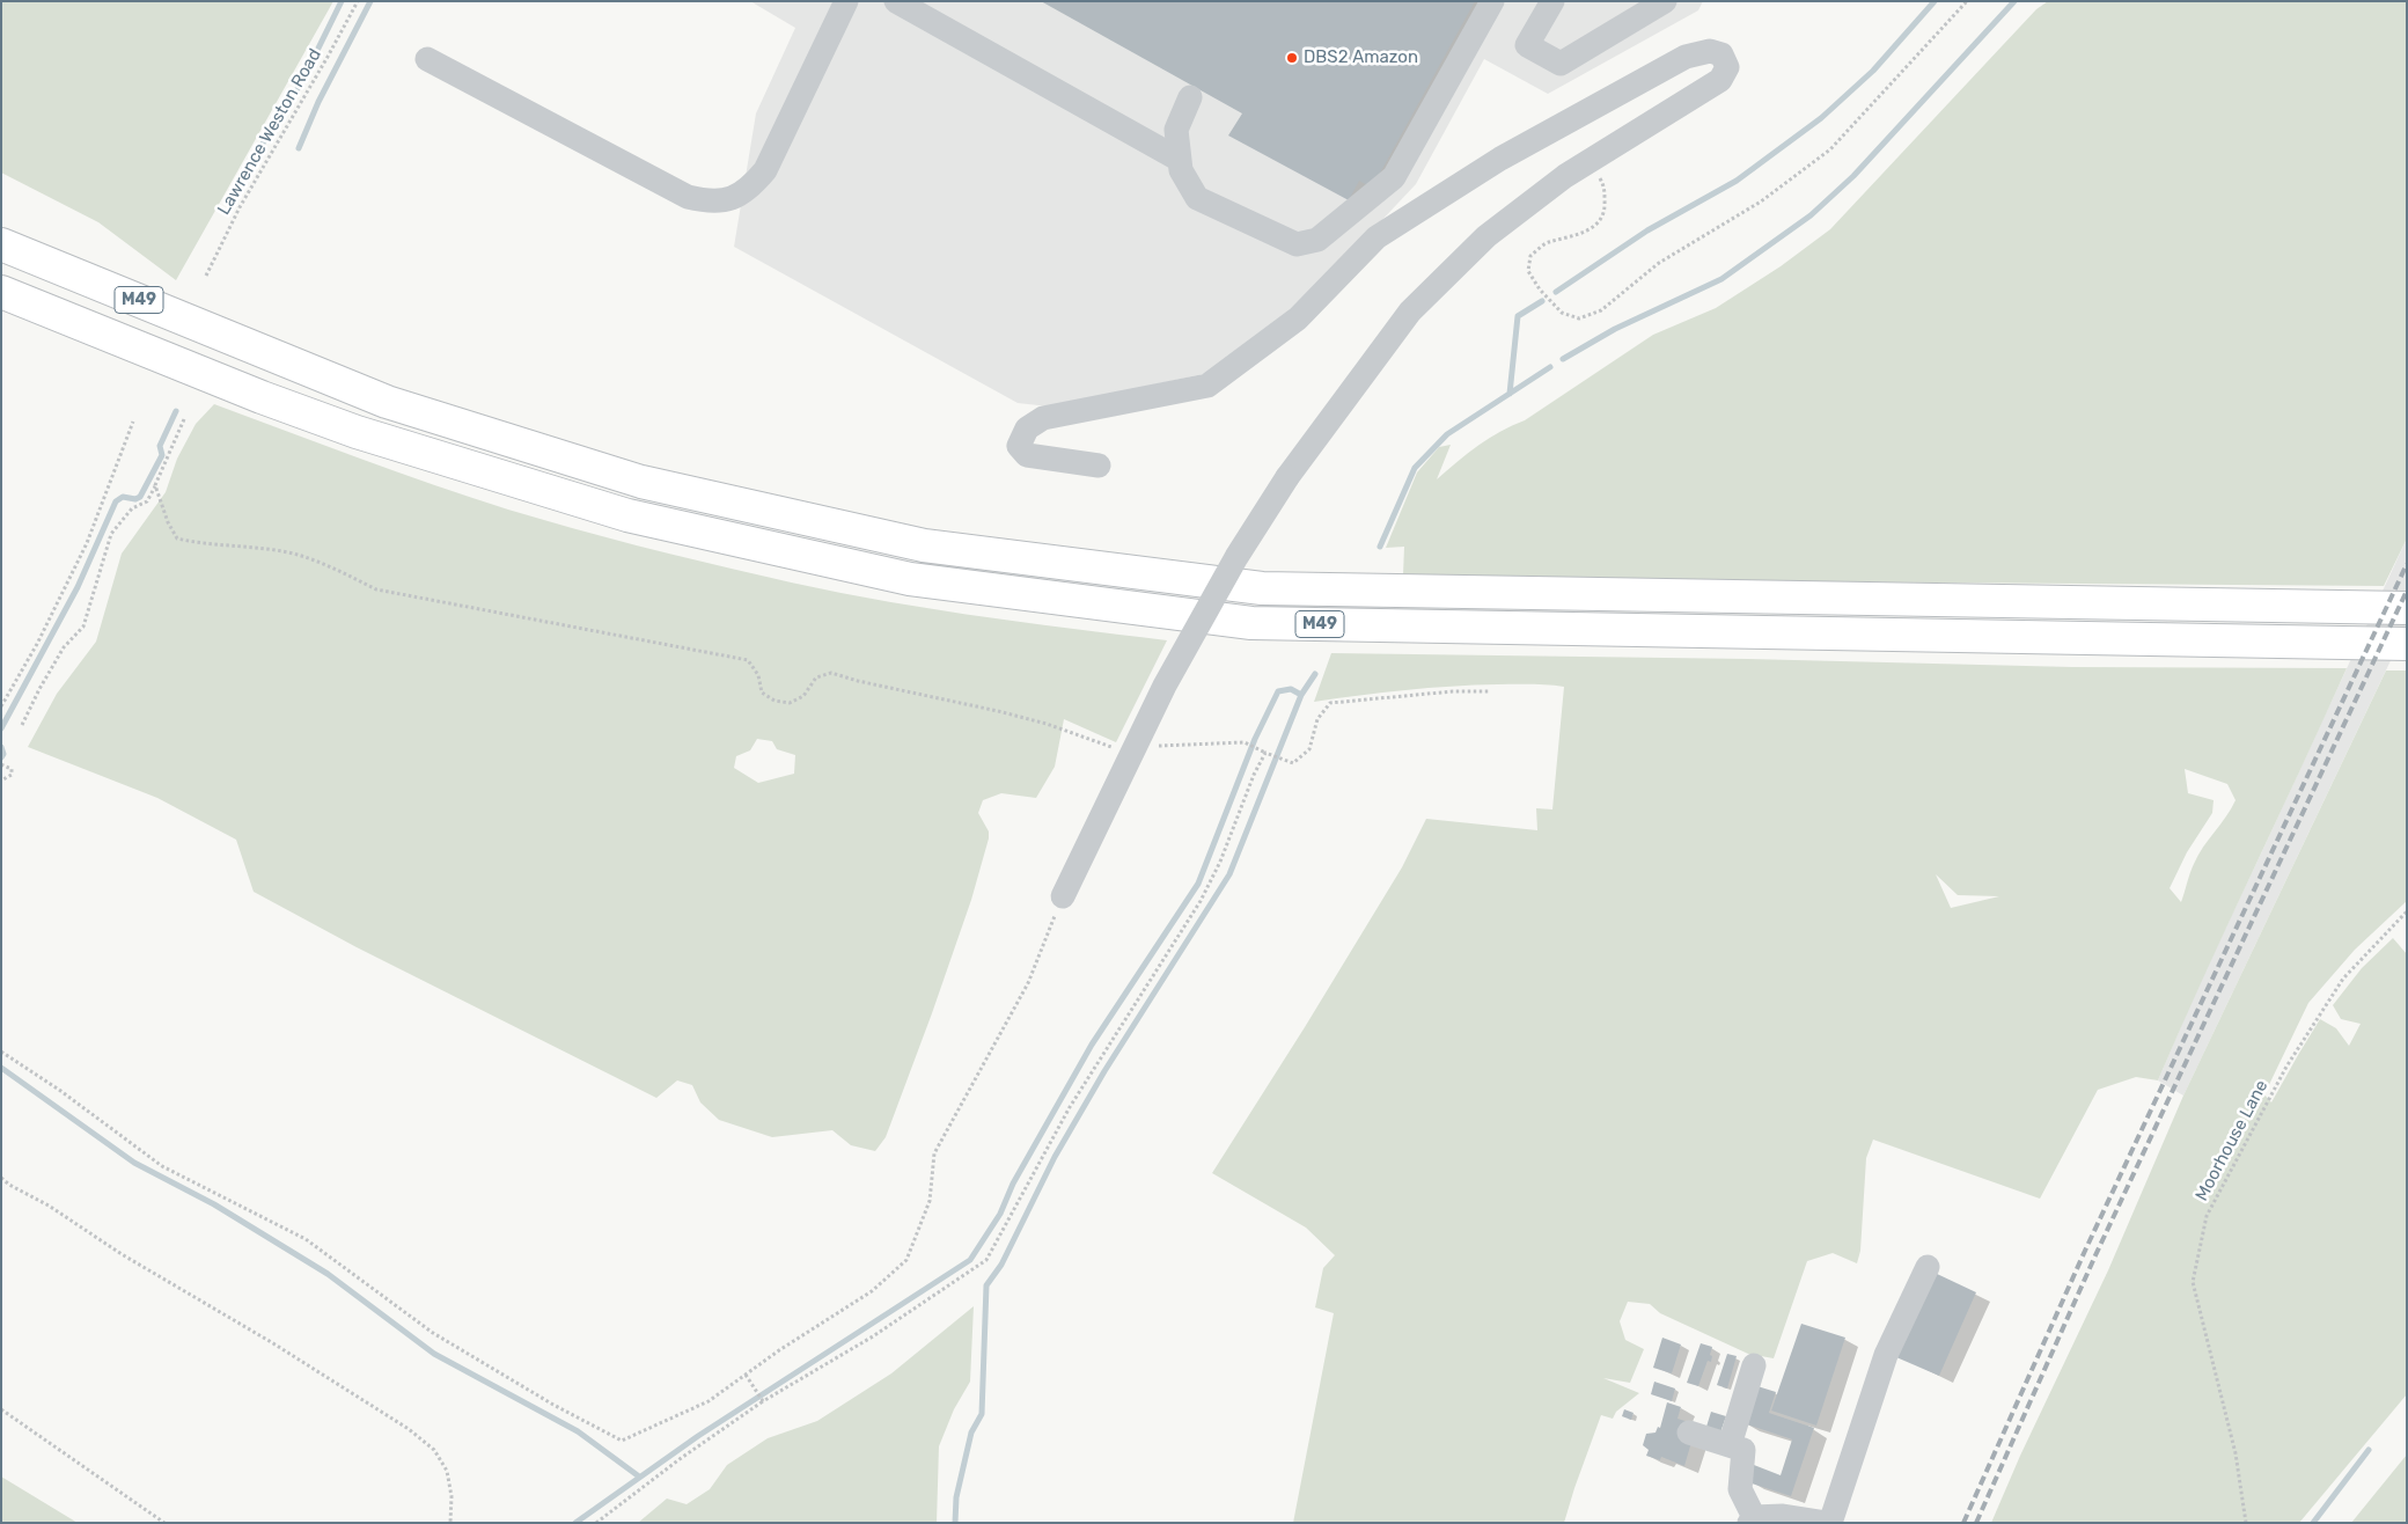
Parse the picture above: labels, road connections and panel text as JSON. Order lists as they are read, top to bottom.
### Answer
{
  "streets": {
    "highway": ["M49"],
    "path": ["Lawrence Weston Road", "Moorhouse Lane"]
  },
  "places": ["DBS2 Amazon"]
}
